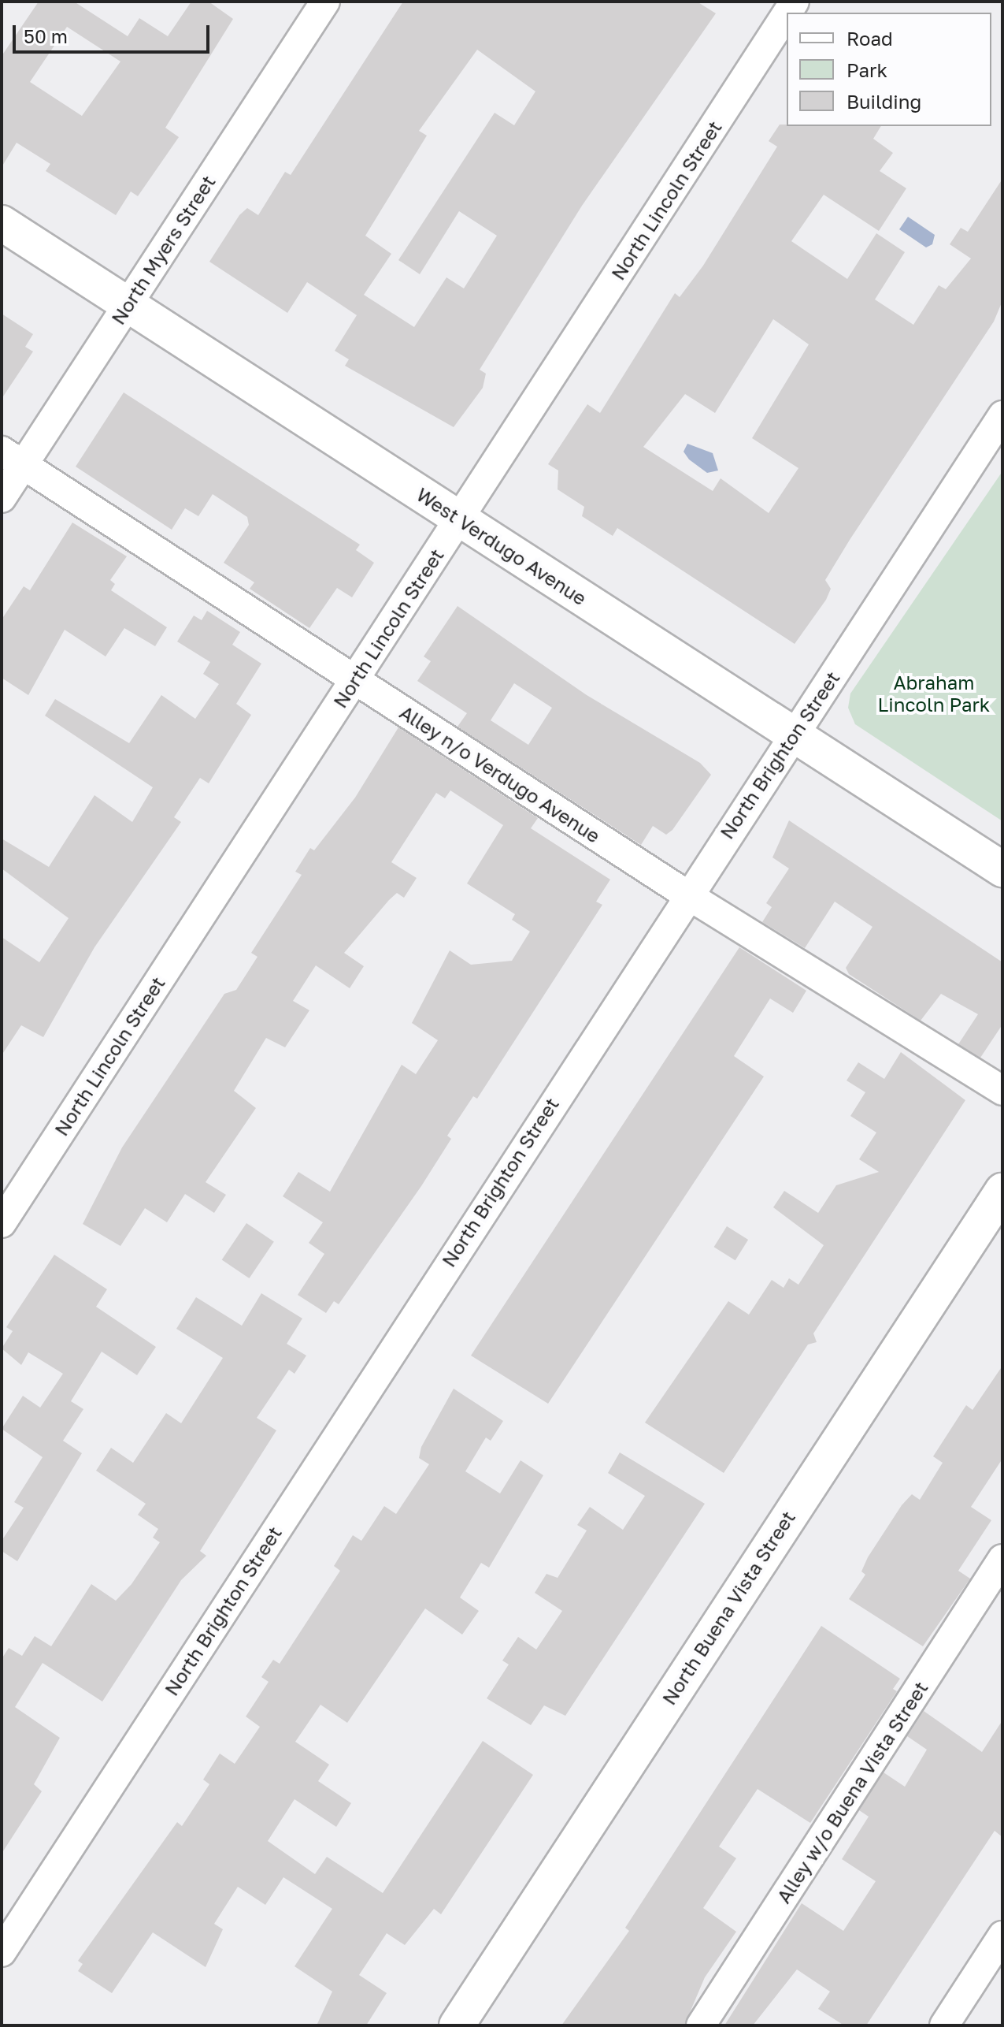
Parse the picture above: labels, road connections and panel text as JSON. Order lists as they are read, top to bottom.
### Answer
{
  "streets": {
    "main road": ["West Verdugo Avenue", "North Buena Vista Street"],
    "street": [
      "North Lincoln Street",
      "North Myers Street",
      "North Brighton Street",
      "Alley n/o Verdugo Avenue",
      "Alley w/o Buena Vista Street"
    ]
  },
  "crossings": [
    ["North Lincoln Street", "West Verdugo Avenue"],
    ["North Lincoln Street", "Alley n/o Verdugo Avenue"],
    ["North Myers Street", "West Verdugo Avenue"],
    ["North Myers Street", "Alley n/o Verdugo Avenue"],
    ["West Verdugo Avenue", "North Brighton Street"],
    ["North Brighton Street", "Alley n/o Verdugo Avenue"]
  ],
  "parks": ["Abraham Lincoln Park"],
  "legend": ["Road", "Park", "Building"],
  "scale_bar": "50 m"
}
